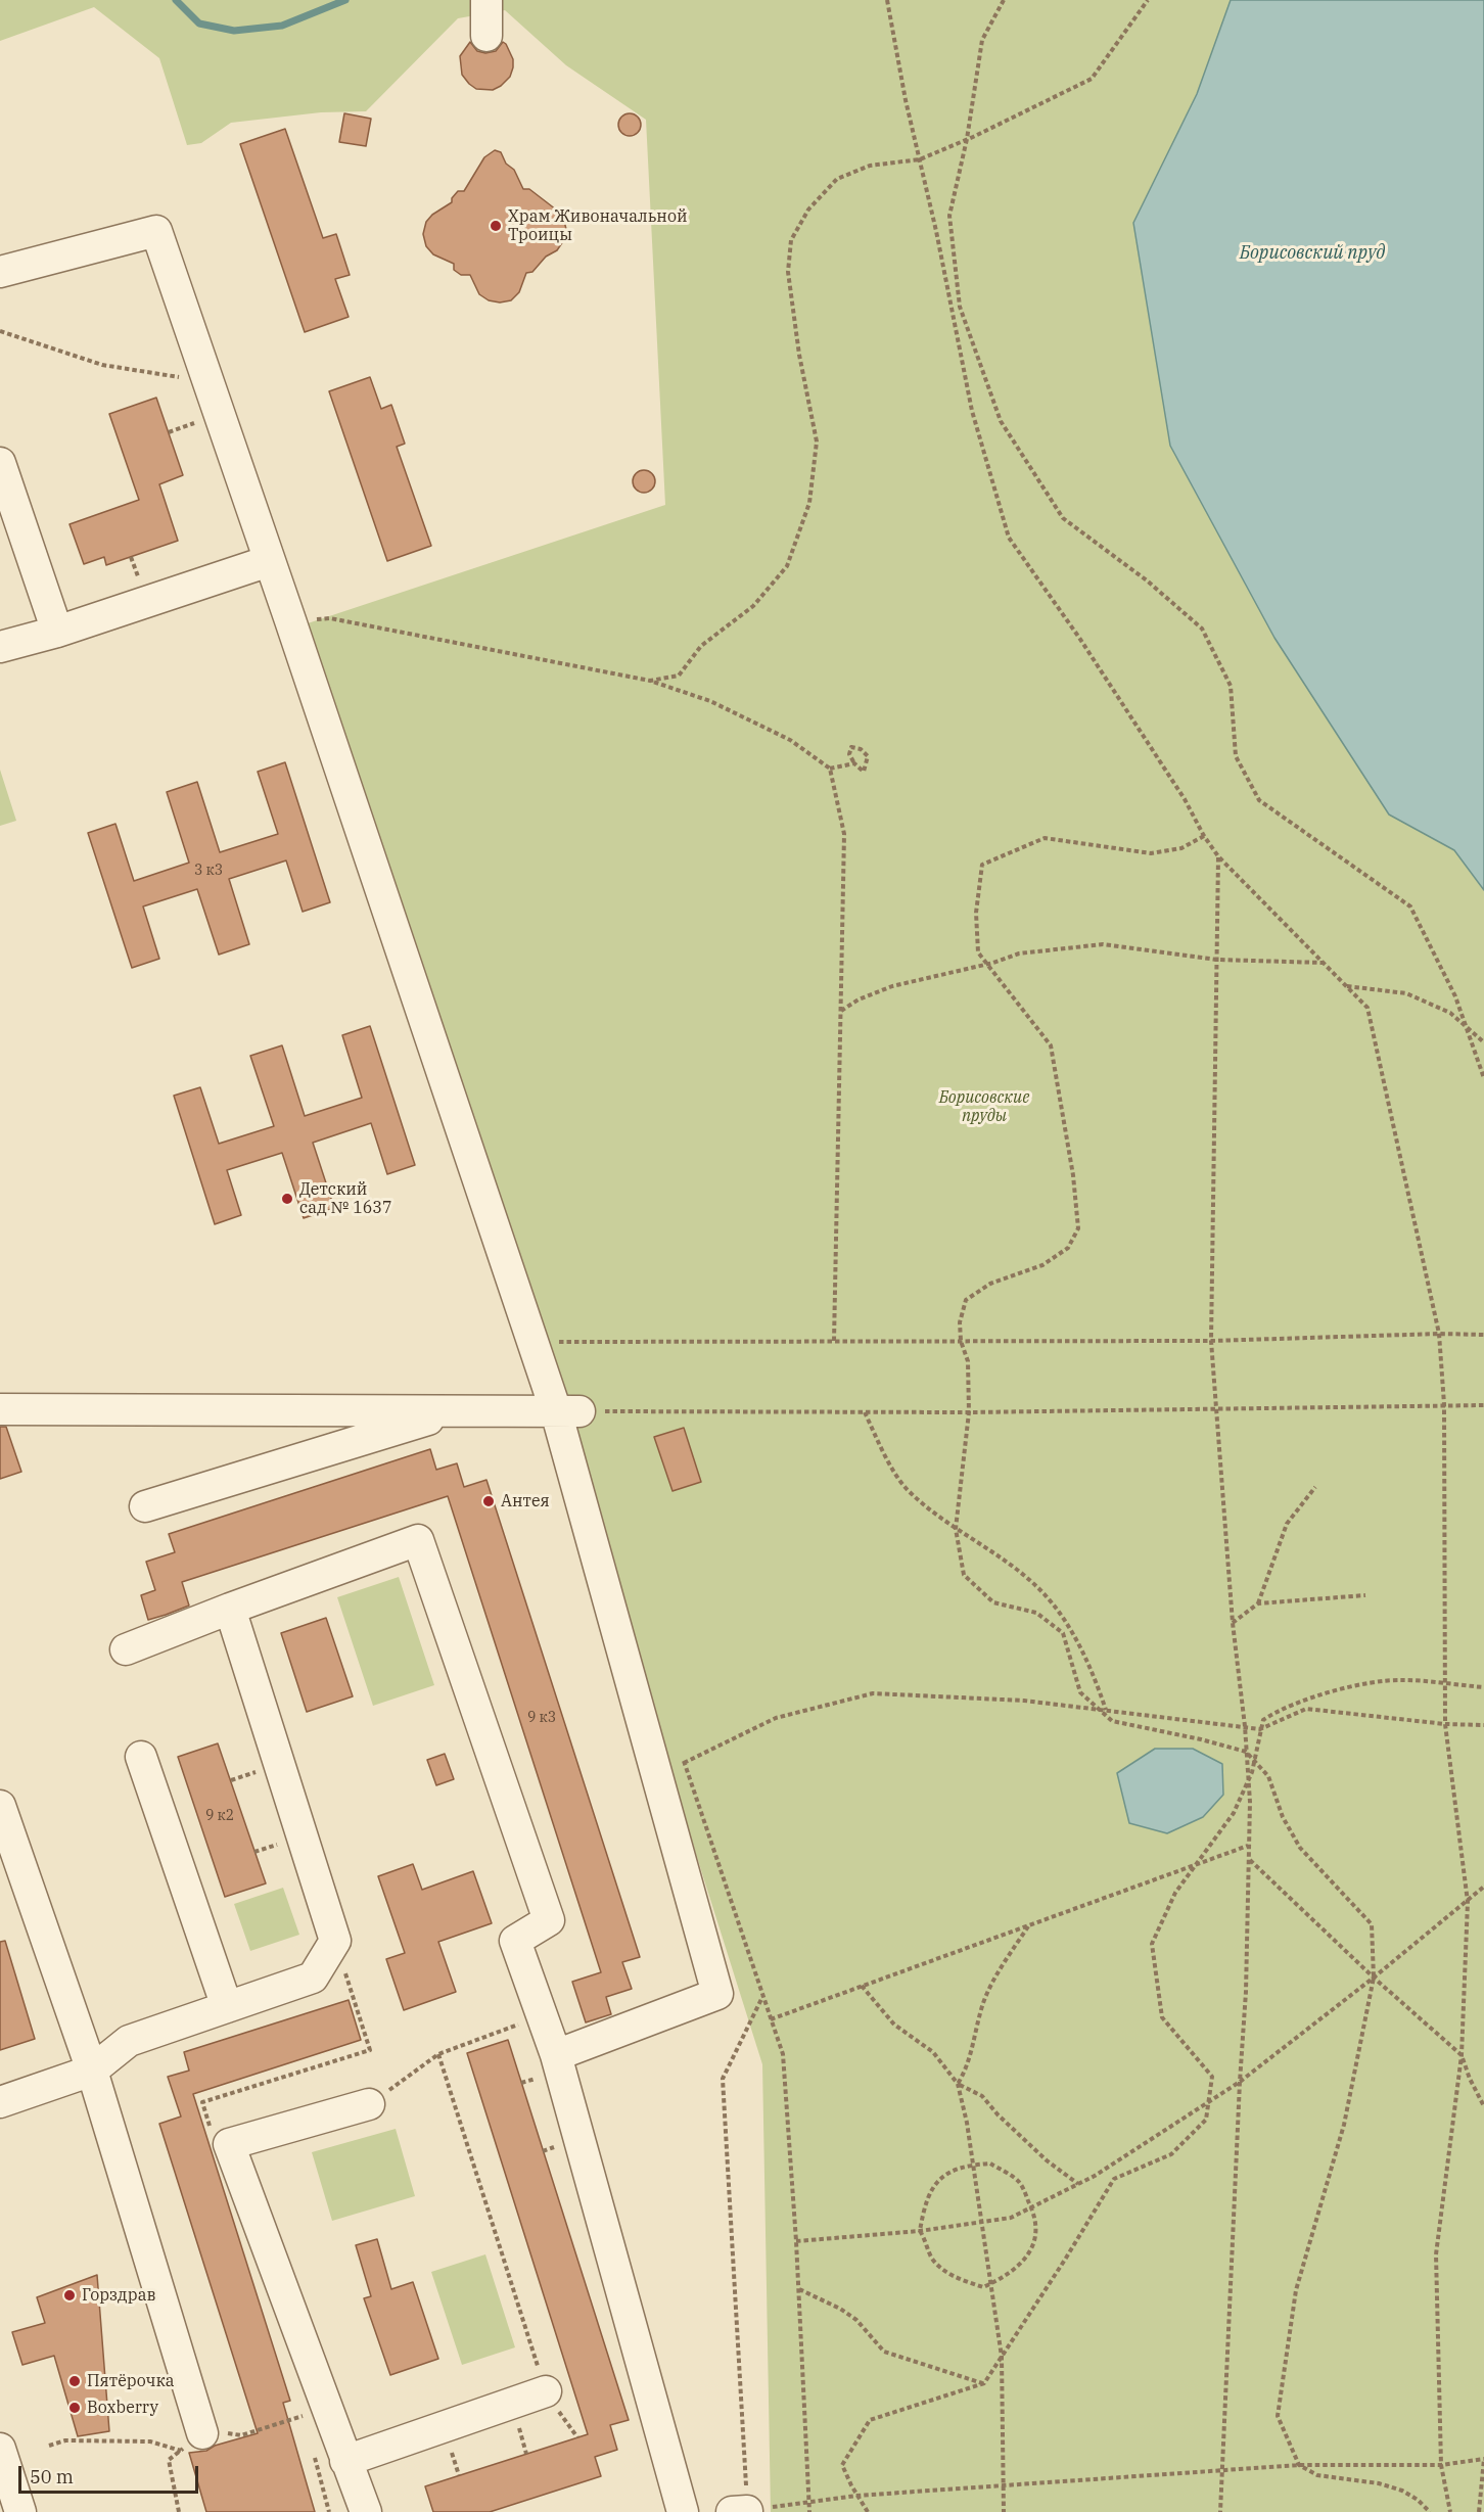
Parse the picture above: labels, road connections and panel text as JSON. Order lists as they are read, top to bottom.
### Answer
{
  "water": ["Борисовский пруд"],
  "parks": ["Борисовские пруды"],
  "places": [
    "Храм Живоначальной Троицы",
    "Детский сад № 1637",
    "Антея",
    "Горздрав",
    "Пятёрочка",
    "Boxberry"
  ],
  "house_numbers": ["3 к3", "9 к3", "9 к2"],
  "scale_bar": "50 m"
}
